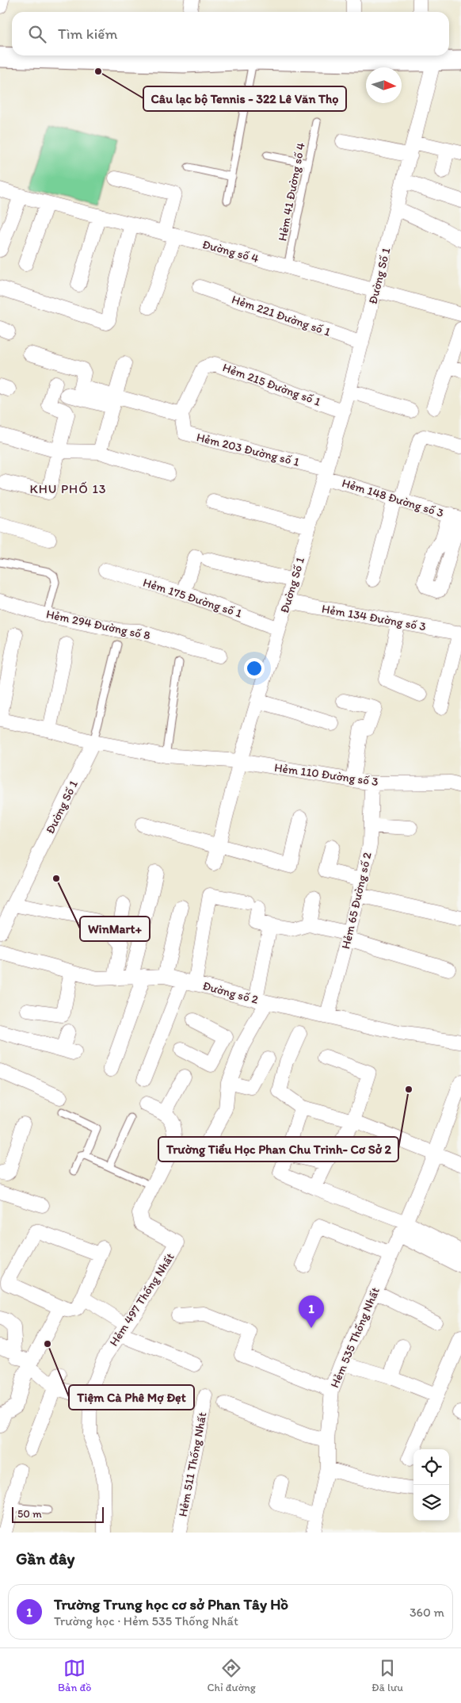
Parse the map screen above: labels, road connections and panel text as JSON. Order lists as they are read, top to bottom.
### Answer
{
  "streets": {
    "street": [
      "Đường số 4",
      "Đường Số 1",
      "Hẻm 221 Đường số 1",
      "Hẻm 215 Đường số 1",
      "Hẻm 203 Đường số 1",
      "Hẻm 148 Đường số 3",
      "Hẻm 175 Đường số 1",
      "Hẻm 134 Đường số 3",
      "Hẻm 294 Đường số 8",
      "Hẻm 110 Đường số 3",
      "Hẻm 65 Đường số 2",
      "Đường số 2",
      "Hẻm 497 Thống Nhất",
      "Hẻm 535 Thống Nhất",
      "Hẻm 511 Thống Nhất"
    ],
    "lane": ["Hẻm 41 Đường số 4"]
  },
  "crossings": [
    ["Hẻm 41 Đường số 4", "Đường số 4"],
    ["Đường số 4", "Đường Số 1"],
    ["Đường Số 1", "Hẻm 221 Đường số 1"],
    ["Đường Số 1", "Hẻm 215 Đường số 1"],
    ["Đường Số 1", "Hẻm 203 Đường số 1"],
    ["Đường Số 1", "Hẻm 148 Đường số 3"],
    ["Đường Số 1", "Hẻm 175 Đường số 1"],
    ["Đường Số 1", "Hẻm 134 Đường số 3"],
    ["Đường Số 1", "Hẻm 110 Đường số 3"],
    ["Hẻm 215 Đường số 1", "Hẻm 203 Đường số 1"],
    ["Hẻm 203 Đường số 1", "Hẻm 148 Đường số 3"],
    ["Hẻm 110 Đường số 3", "Hẻm 65 Đường số 2"],
    ["Hẻm 65 Đường số 2", "Đường số 2"]
  ],
  "districts": ["KHU PHỐ 13"],
  "places": [
    "Câu lạc bộ Tennis - 322 Lê Văn Thọ",
    "WinMart+",
    "Trường Tiểu Học Phan Chu Trinh- Cơ Sở 2",
    "Tiệm Cà Phê Mợ Đẹt"
  ],
  "scale_bar": "50 m",
  "north": "right",
  "page": {
    "search": "Tìm kiếm",
    "pins": "1",
    "scale": "50 m",
    "heading": "Gần đây",
    "list": [
      {
        "mark": "1",
        "name": "Trường Trung học cơ sở Phan Tây Hồ",
        "note": "Trường học · Hẻm 535 Thống Nhất",
        "value": "360 m"
      }
    ],
    "nav": ["Bản đồ", "Chỉ đường", "Đã lưu"]
  }
}
